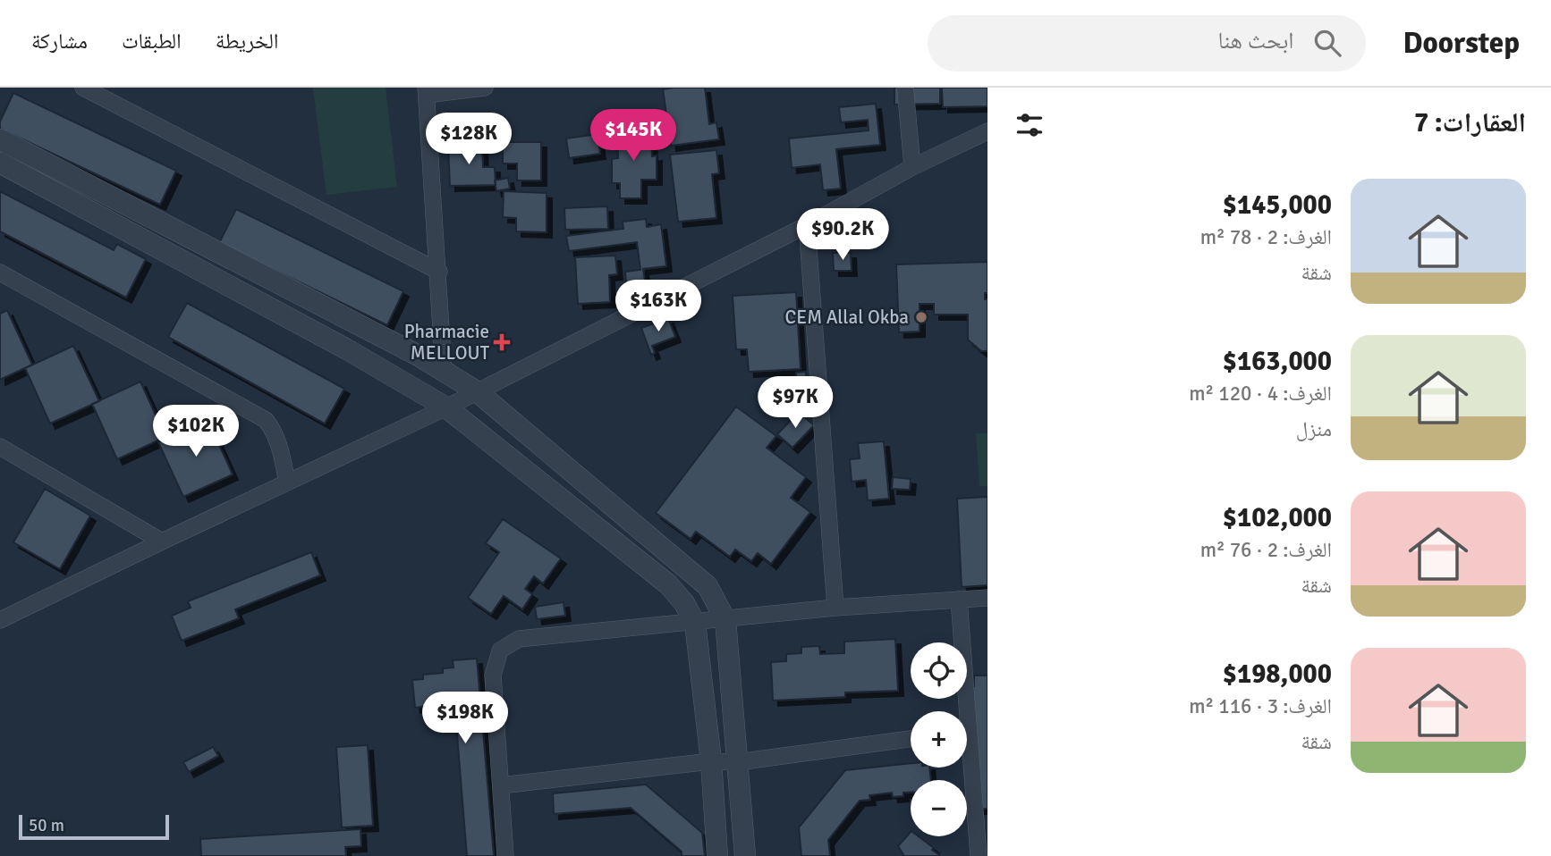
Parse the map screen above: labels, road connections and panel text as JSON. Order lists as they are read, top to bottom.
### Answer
{
  "places": {
    "other": ["CEM Allal Okba"],
    "health": ["Pharmacie MELLOUT"]
  },
  "scale_bar": "50 m",
  "page": {
    "header": "Doorstep",
    "search": "ابحث هنا",
    "nav": ["الخريطة", "الطبقات", "مشاركة"],
    "heading": "العقارات: 7",
    "price": [
      "$145K",
      "$128K",
      "$90.2K",
      "$163K",
      "$97K",
      "$102K",
      "$198K"
    ],
    "list": [
      {
        "name": "$145,000",
        "note": "الغرف: 2 · 78 m² · شقة"
      },
      {
        "name": "$163,000",
        "note": "الغرف: 4 · 120 m² · منزل"
      },
      {
        "name": "$102,000",
        "note": "الغرف: 2 · 76 m² · شقة"
      },
      {
        "name": "$198,000",
        "note": "الغرف: 3 · 116 m² · شقة"
      }
    ],
    "map_buttons": ["+", "−"],
    "scale": "50 m"
  }
}
